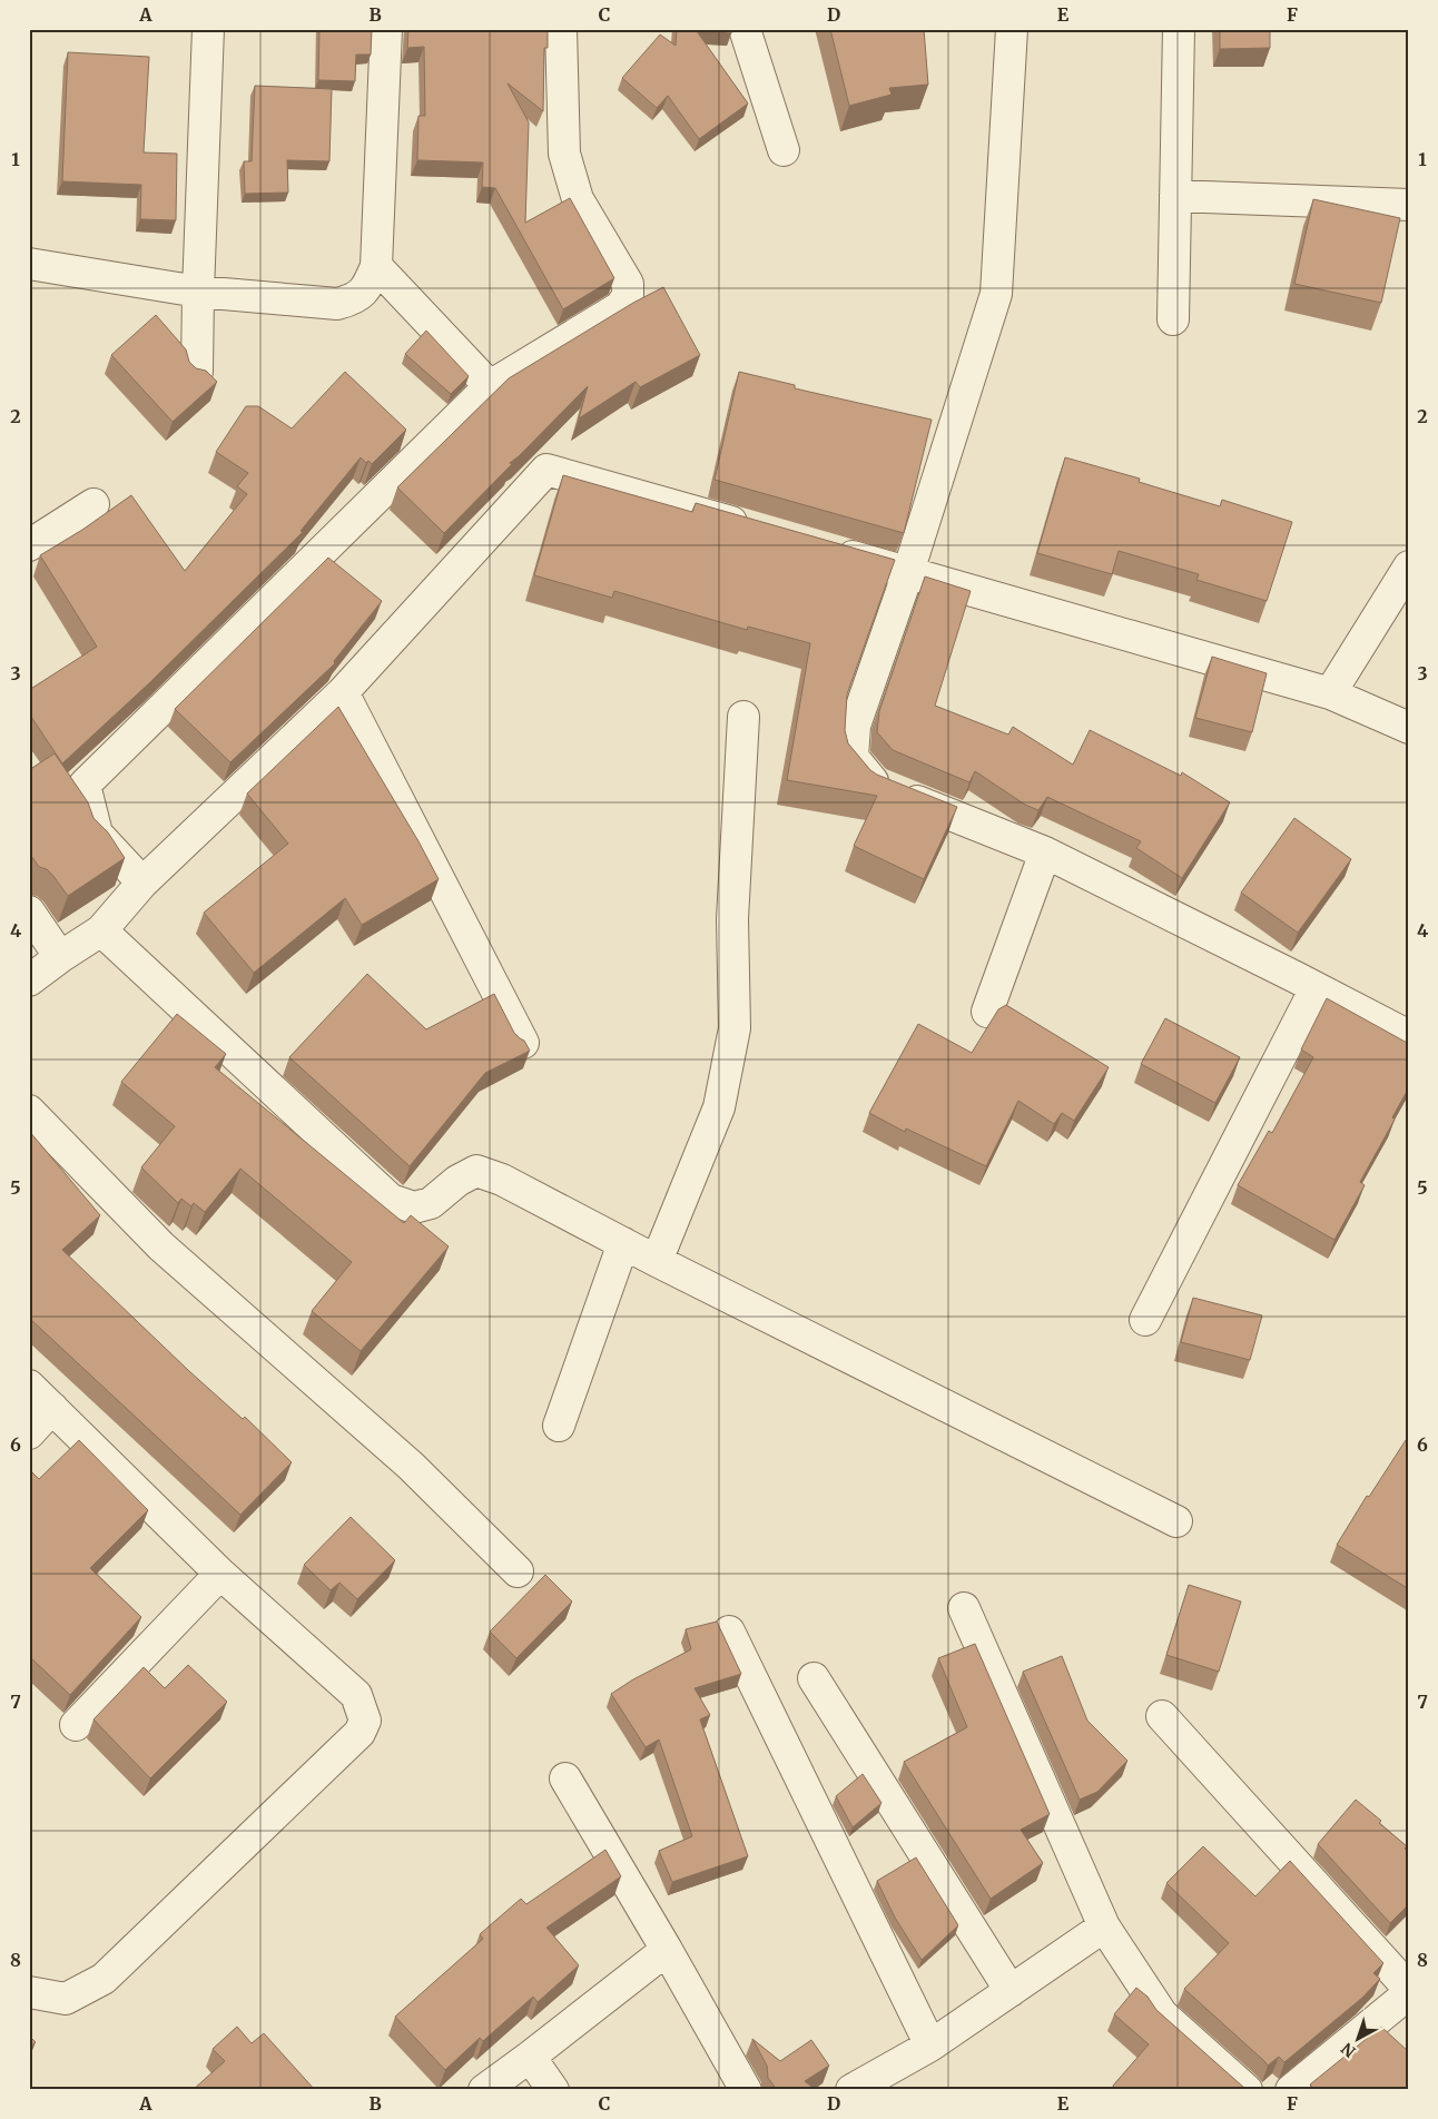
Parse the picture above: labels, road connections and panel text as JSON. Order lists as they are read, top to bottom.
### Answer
{
  "north": "bottom left",
  "grid": {
    "columns": [
      "A",
      "B",
      "C",
      "D",
      "E",
      "F"
    ],
    "rows": [
      "1",
      "2",
      "3",
      "4",
      "5",
      "6",
      "7",
      "8"
    ]
  }
}
